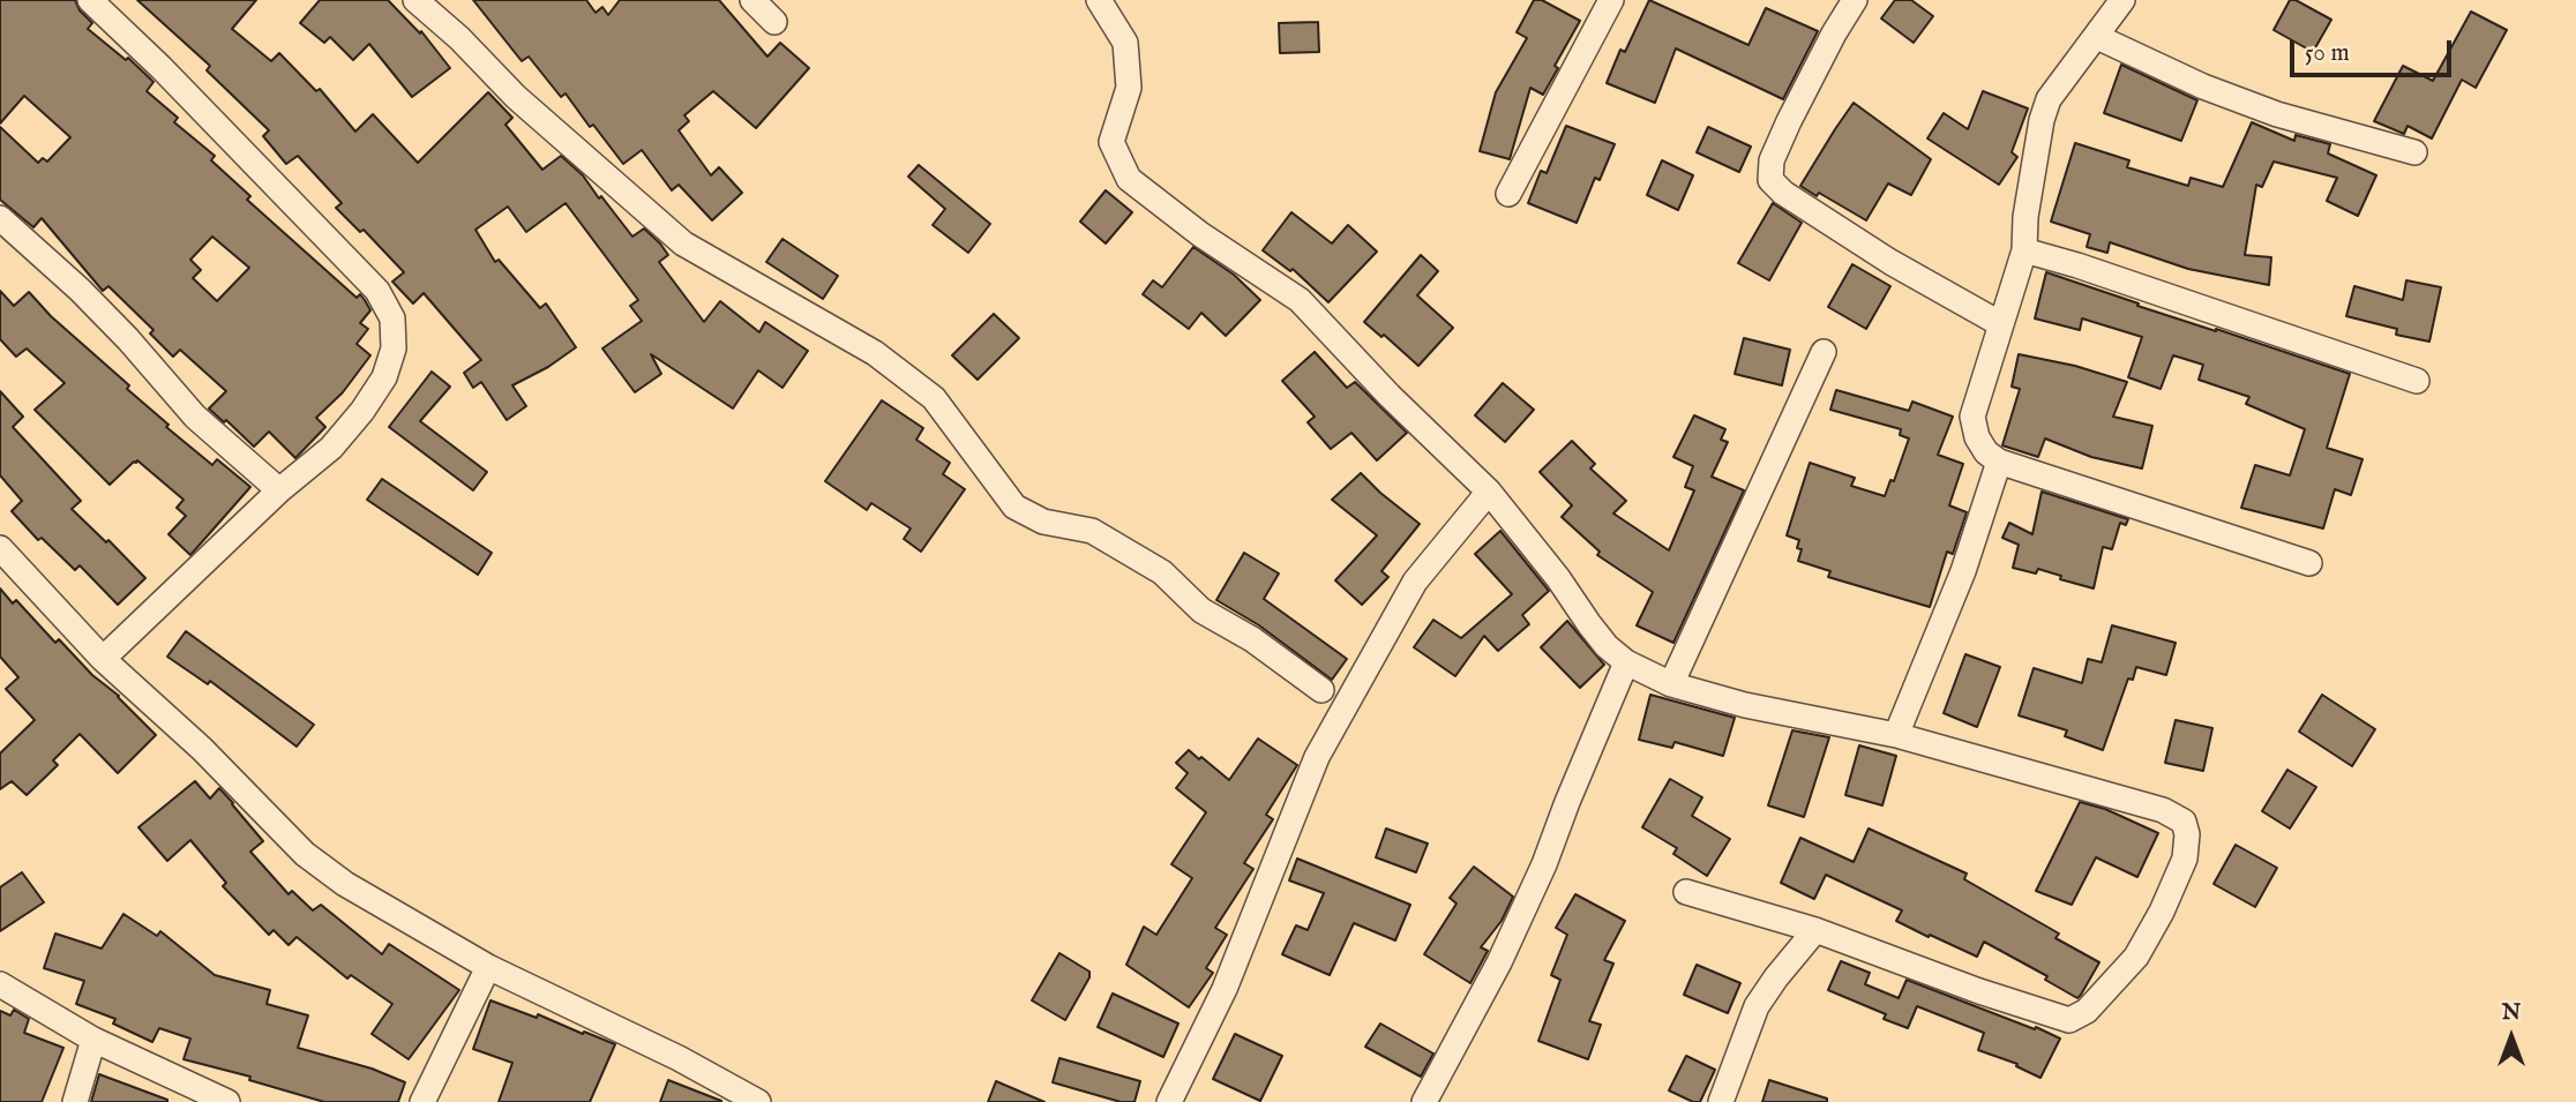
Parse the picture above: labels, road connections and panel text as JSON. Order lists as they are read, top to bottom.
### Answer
{
  "scale_bar": "50 m",
  "north": "top"
}
